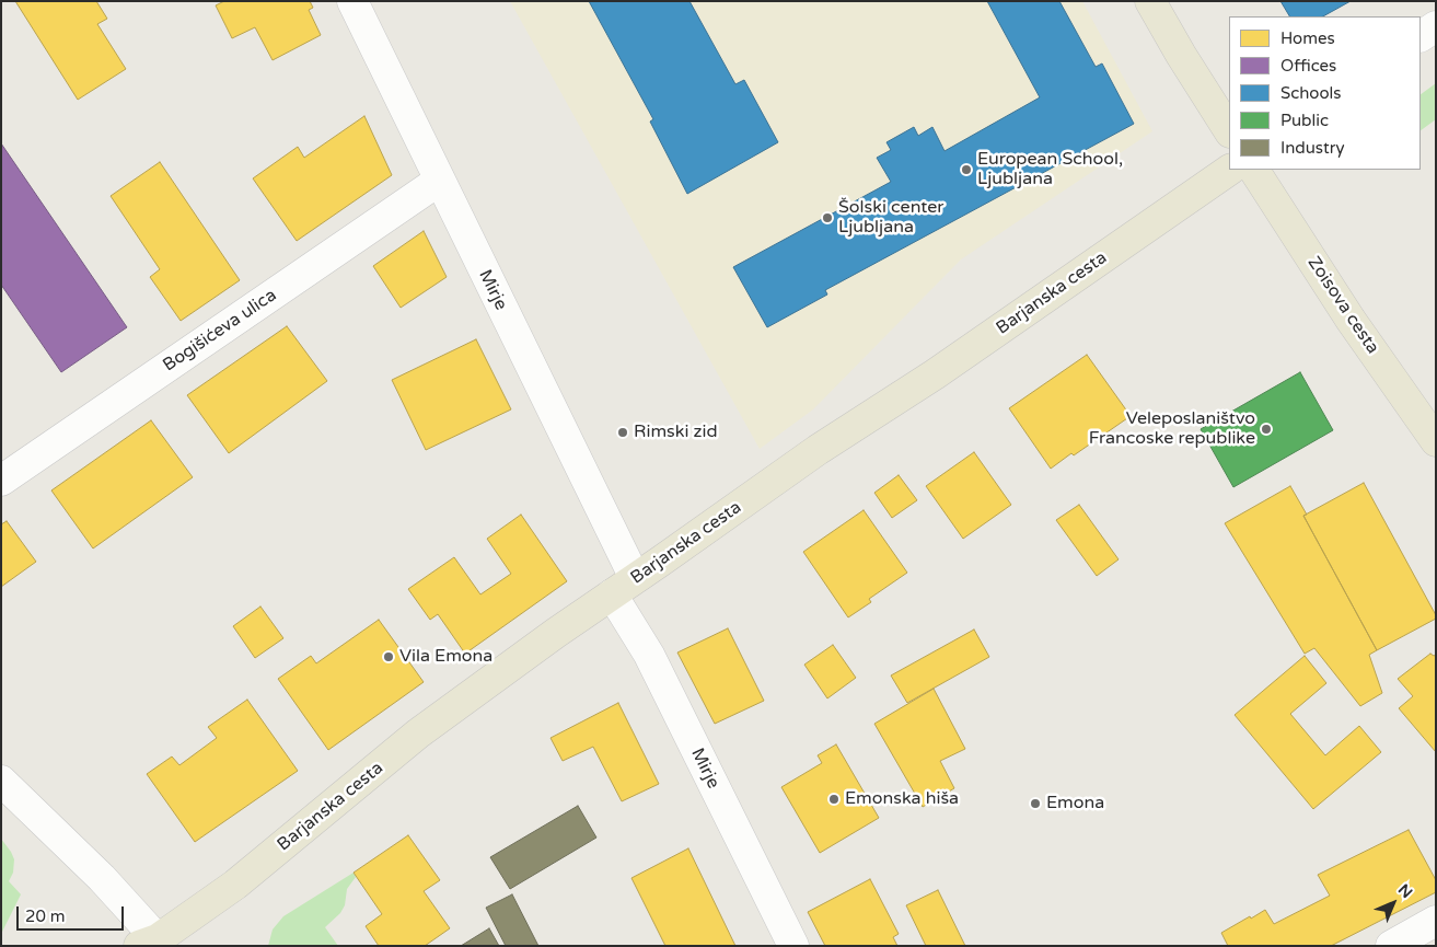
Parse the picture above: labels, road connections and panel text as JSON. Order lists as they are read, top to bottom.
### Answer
{
  "streets": {
    "main road": ["Barjanska cesta", "Zoisova cesta"],
    "street": ["Mirje", "Bogišićeva ulica"]
  },
  "crossings": [
    ["Mirje", "Barjanska cesta"],
    ["Mirje", "Bogišićeva ulica"]
  ],
  "places": [
    "European School, Ljubljana",
    "Šolski center Ljubljana",
    "Veleposlaništvo Francoske republike",
    "Rimski zid",
    "Vila Emona",
    "Emonska hiša",
    "Emona"
  ],
  "legend": [
    "Homes",
    "Offices",
    "Schools",
    "Public",
    "Industry"
  ],
  "scale_bar": "20 m",
  "north": "top right"
}
